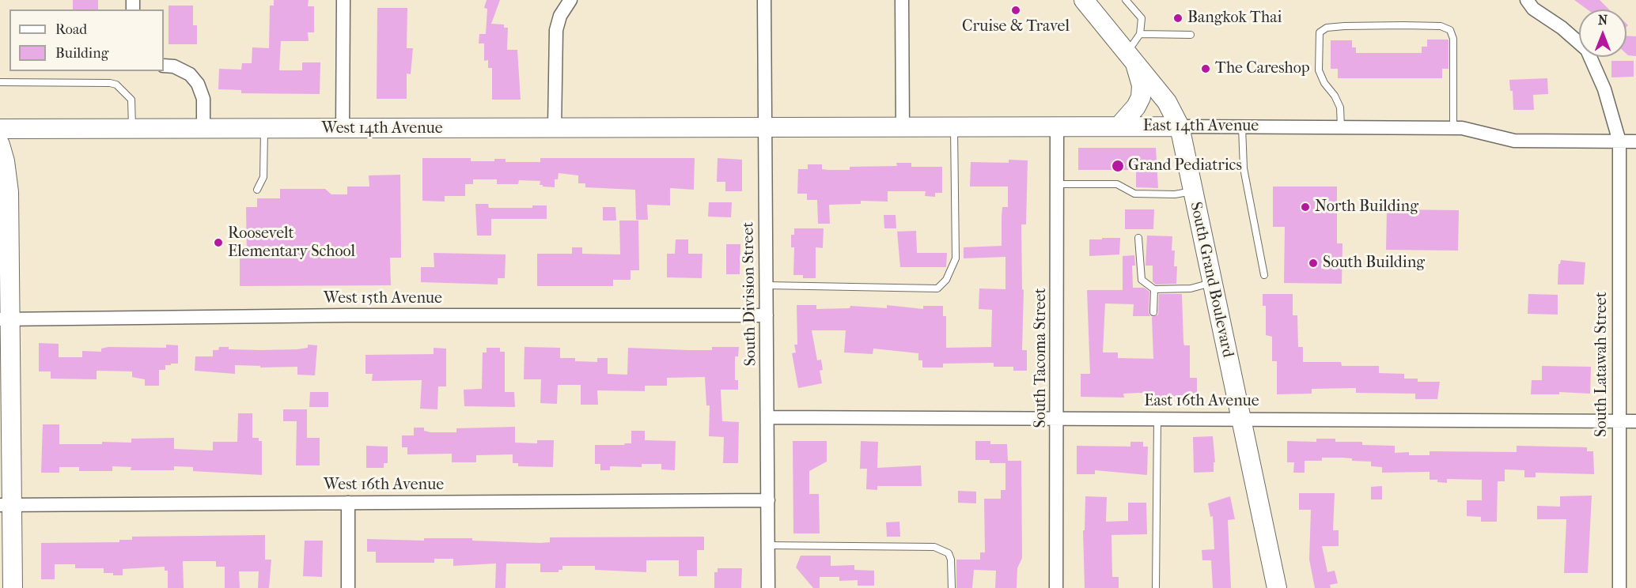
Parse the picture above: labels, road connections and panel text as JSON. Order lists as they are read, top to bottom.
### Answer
{
  "streets": {
    "street": [
      "East 14th Avenue",
      "West 14th Avenue",
      "South Grand Boulevard",
      "South Division Street",
      "West 15th Avenue",
      "South Tacoma Street",
      "South Latawah Street",
      "East 16th Avenue",
      "West 16th Avenue"
    ]
  },
  "crossings": [
    ["East 14th Avenue", "West 14th Avenue"],
    ["East 14th Avenue", "South Grand Boulevard"],
    ["East 14th Avenue", "South Division Street"],
    ["East 14th Avenue", "South Tacoma Street"],
    ["East 14th Avenue", "South Latawah Street"],
    ["West 14th Avenue", "South Division Street"],
    ["South Grand Boulevard", "East 16th Avenue"],
    ["South Division Street", "West 15th Avenue"],
    ["South Division Street", "East 16th Avenue"],
    ["South Division Street", "West 16th Avenue"],
    ["South Tacoma Street", "East 16th Avenue"],
    ["South Latawah Street", "East 16th Avenue"]
  ],
  "places": [
    "Cruise & Travel",
    "Bangkok Thai",
    "The Careshop",
    "Grand Pediatrics",
    "North Building",
    "Roosevelt Elementary School",
    "South Building"
  ],
  "legend": ["Road", "Building"],
  "north": "top"
}
